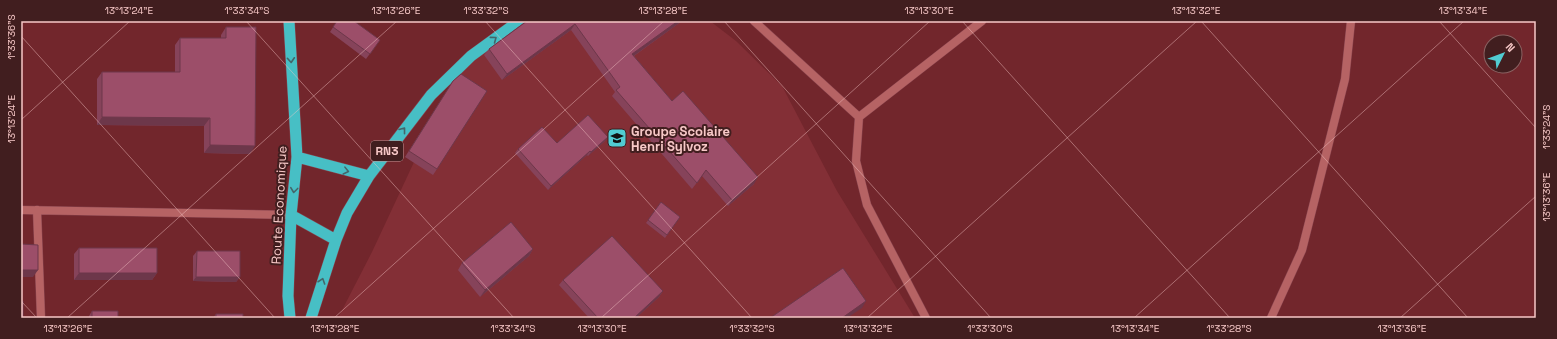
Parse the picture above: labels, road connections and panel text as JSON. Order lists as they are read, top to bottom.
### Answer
{
  "streets": {
    "highway": ["RN3", "Route Economique"]
  },
  "one_way": ["Route Economique"],
  "places": {
    "school or university": ["Groupe Scolaire Henri Sylvoz"]
  },
  "north": "top right",
  "coordinates": [
    "13°13'24\"E",
    "1°33'34\"S",
    "13°13'26\"E",
    "1°33'32\"S",
    "13°13'28\"E",
    "13°13'30\"E",
    "13°13'32\"E",
    "13°13'34\"E",
    "1°33'36\"S",
    "1°33'24\"S",
    "13°13'36\"E",
    "1°33'30\"S",
    "1°33'28\"S"
  ]
}
